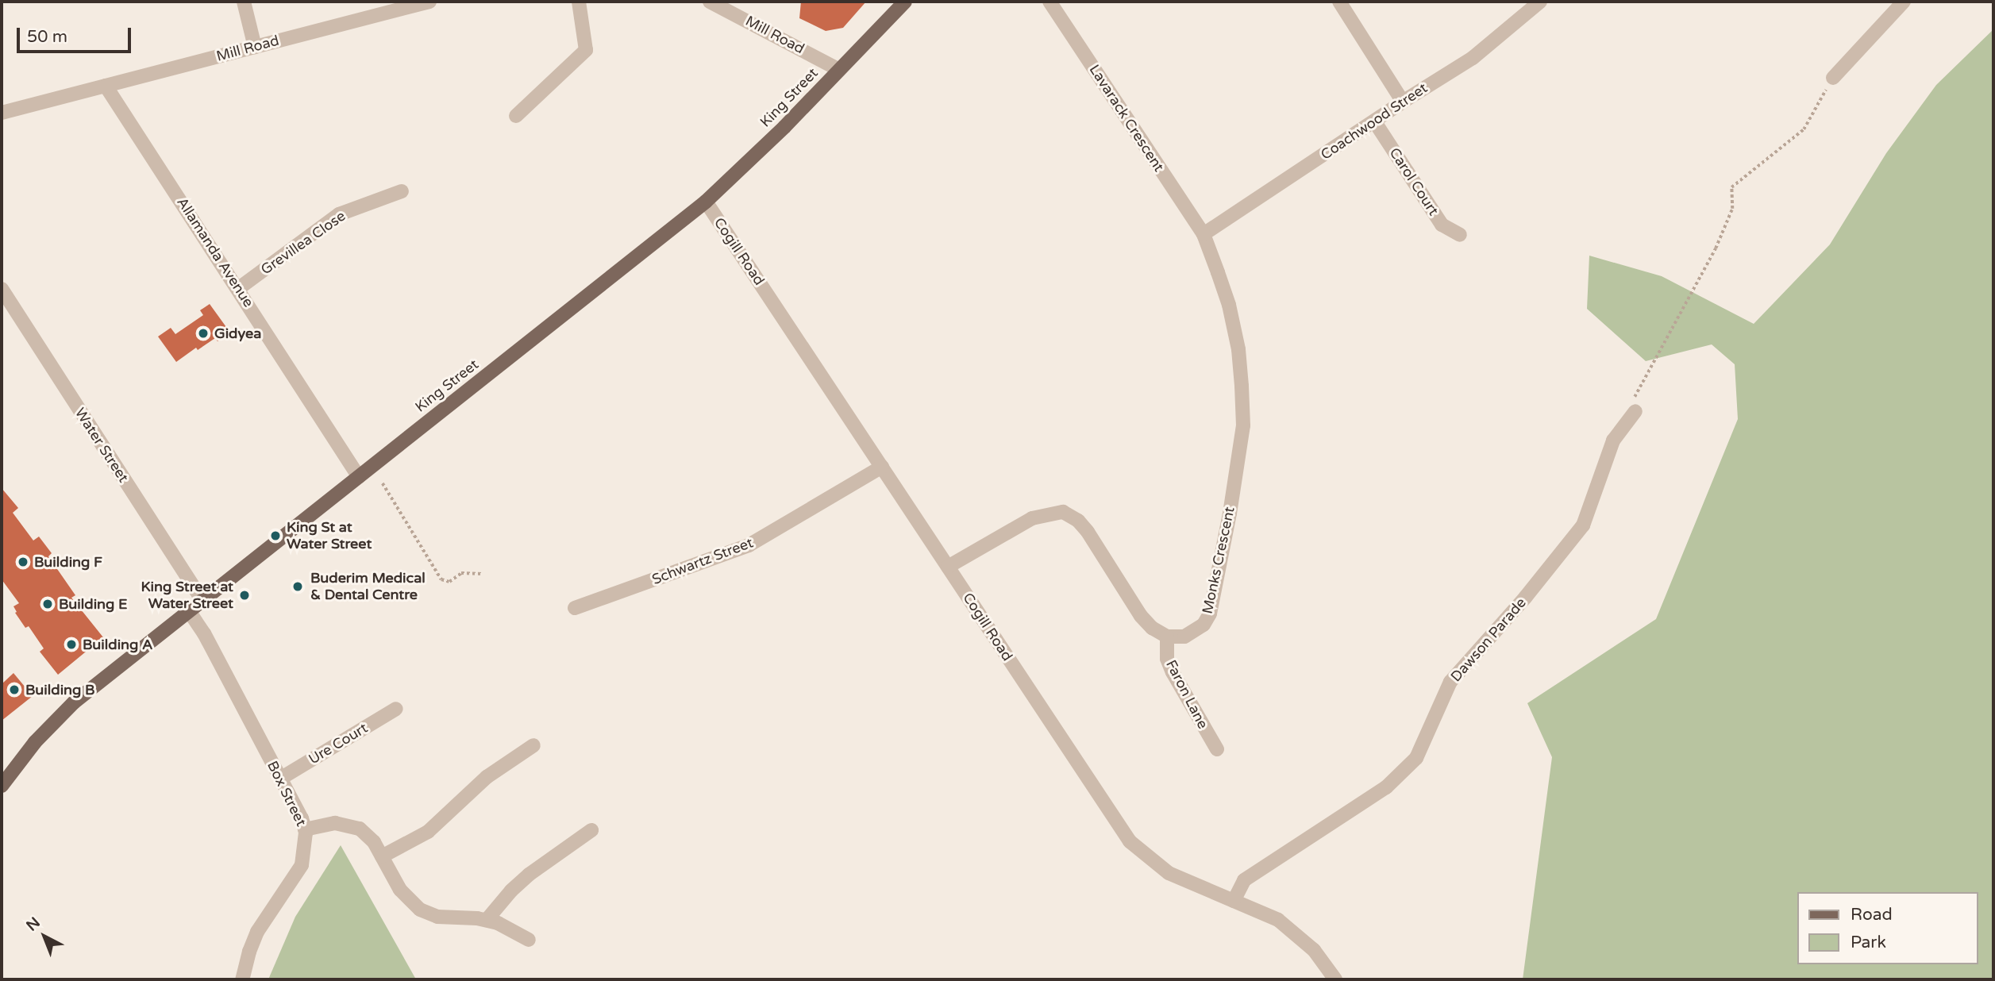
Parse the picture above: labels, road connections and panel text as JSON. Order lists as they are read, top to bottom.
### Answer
{
  "streets": {
    "main road": ["King Street"],
    "street": [
      "Mill Road",
      "Lavarack Crescent",
      "Coachwood Street",
      "Carol Court",
      "Grevillea Close",
      "Cogill Road",
      "Allamanda Avenue",
      "Water Street",
      "Monks Crescent",
      "Schwartz Street",
      "Dawson Parade",
      "Faron Lane",
      "Ure Court",
      "Box Street"
    ]
  },
  "crossings": [
    ["Mill Road", "King Street"],
    ["Mill Road", "Allamanda Avenue"],
    ["King Street", "Cogill Road"],
    ["King Street", "Allamanda Avenue"],
    ["King Street", "Water Street"],
    ["King Street", "Box Street"],
    ["Lavarack Crescent", "Coachwood Street"],
    ["Lavarack Crescent", "Monks Crescent"],
    ["Coachwood Street", "Carol Court"],
    ["Coachwood Street", "Monks Crescent"],
    ["Grevillea Close", "Allamanda Avenue"],
    ["Cogill Road", "Schwartz Street"],
    ["Cogill Road", "Dawson Parade"],
    ["Monks Crescent", "Faron Lane"],
    ["Ure Court", "Box Street"]
  ],
  "places": [
    "Gidyea",
    "King St at Water Street",
    "Building F",
    "Buderim Medical & Dental Centre",
    "King Street at Water Street",
    "Building E",
    "Building A",
    "Building B"
  ],
  "legend": ["Road", "Park"],
  "scale_bar": "50 m",
  "north": "top left"
}
